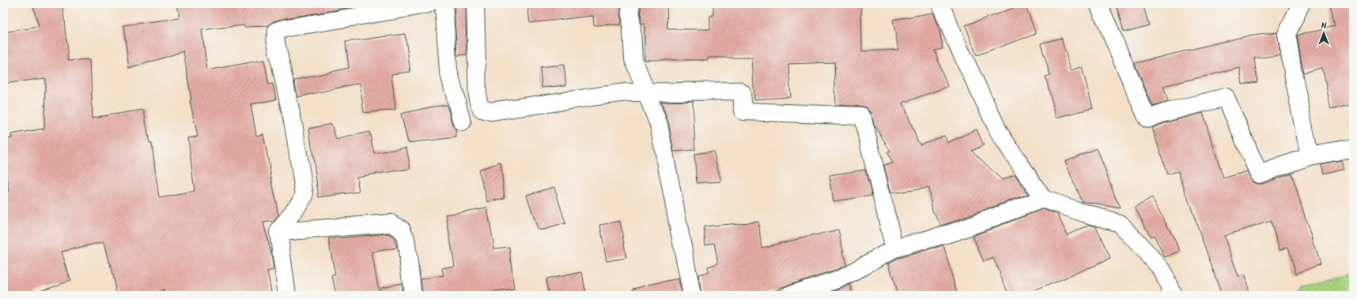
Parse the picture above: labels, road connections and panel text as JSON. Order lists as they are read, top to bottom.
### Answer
{
  "north": "top"
}
